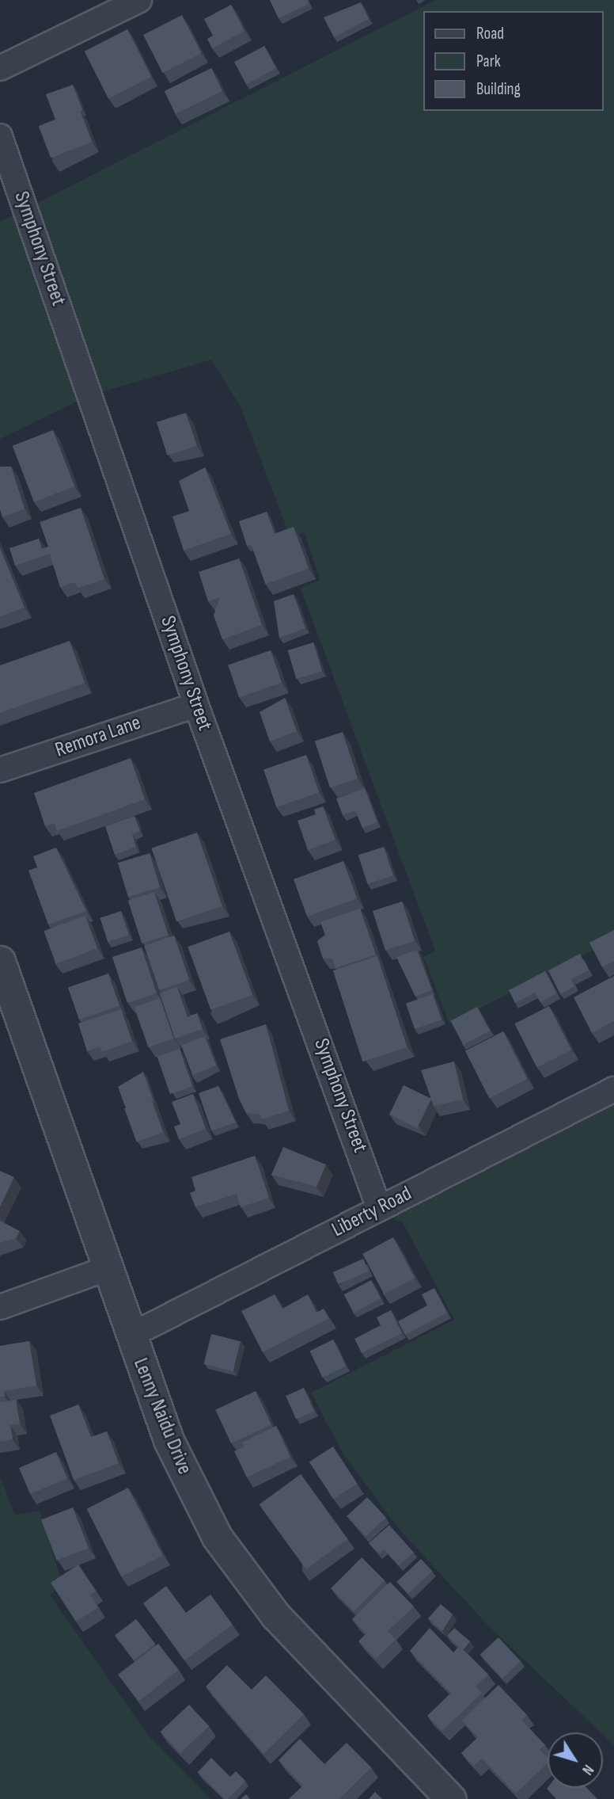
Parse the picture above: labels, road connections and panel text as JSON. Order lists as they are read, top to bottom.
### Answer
{
  "streets": {
    "street": [
      "Symphony Street",
      "Remora Lane",
      "Liberty Road",
      "Lenny Naidu Drive"
    ]
  },
  "crossings": [
    ["Symphony Street", "Remora Lane"],
    ["Symphony Street", "Liberty Road"],
    ["Liberty Road", "Lenny Naidu Drive"]
  ],
  "legend": ["Road", "Park", "Building"],
  "north": "bottom right"
}
